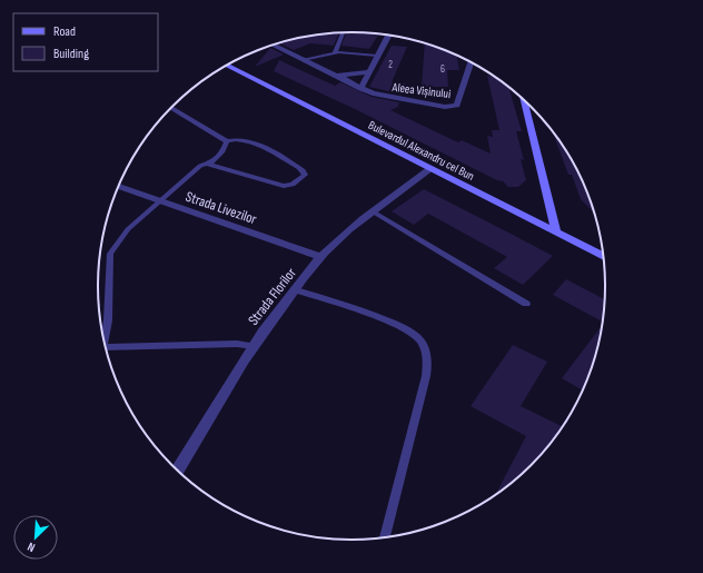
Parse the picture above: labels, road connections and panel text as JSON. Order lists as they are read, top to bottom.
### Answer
{
  "streets": {
    "main road": ["Bulevardul Alexandru cel Bun"],
    "street": ["Aleea Vișinului", "Strada Livezilor", "Strada Florilor"]
  },
  "crossings": [
    ["Bulevardul Alexandru cel Bun", "Strada Florilor"],
    ["Strada Livezilor", "Strada Florilor"]
  ],
  "house_numbers": ["2", "6"],
  "legend": ["Road", "Building"],
  "north": "bottom left"
}
